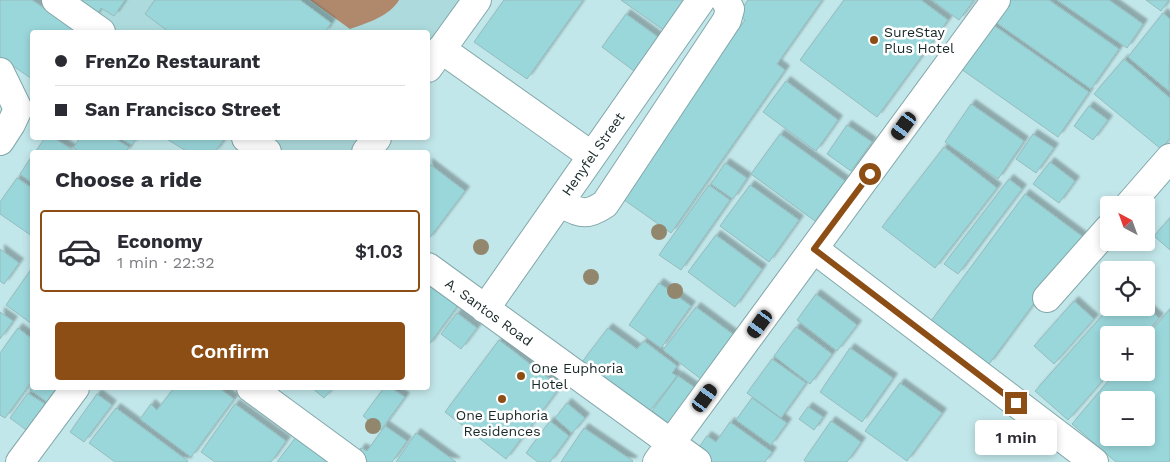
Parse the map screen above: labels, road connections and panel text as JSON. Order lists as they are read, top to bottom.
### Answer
{
  "streets": {
    "street": ["Henyfel Street", "A. Santos Road"]
  },
  "crossings": [
    ["Henyfel Street", "A. Santos Road"]
  ],
  "places": ["SureStay Plus Hotel", "One Euphoria Hotel", "One Euphoria Residences"],
  "north": "top left",
  "page": {
    "banner": ["FrenZo Restaurant", "San Francisco Street"],
    "heading": "Choose a ride",
    "map_buttons": ["+", "−"],
    "list": [
      {
        "name": "Economy",
        "note": "1 min · 22:32",
        "value": "$1.03"
      }
    ],
    "buttons": "Confirm",
    "bubble": "1 min"
  }
}
